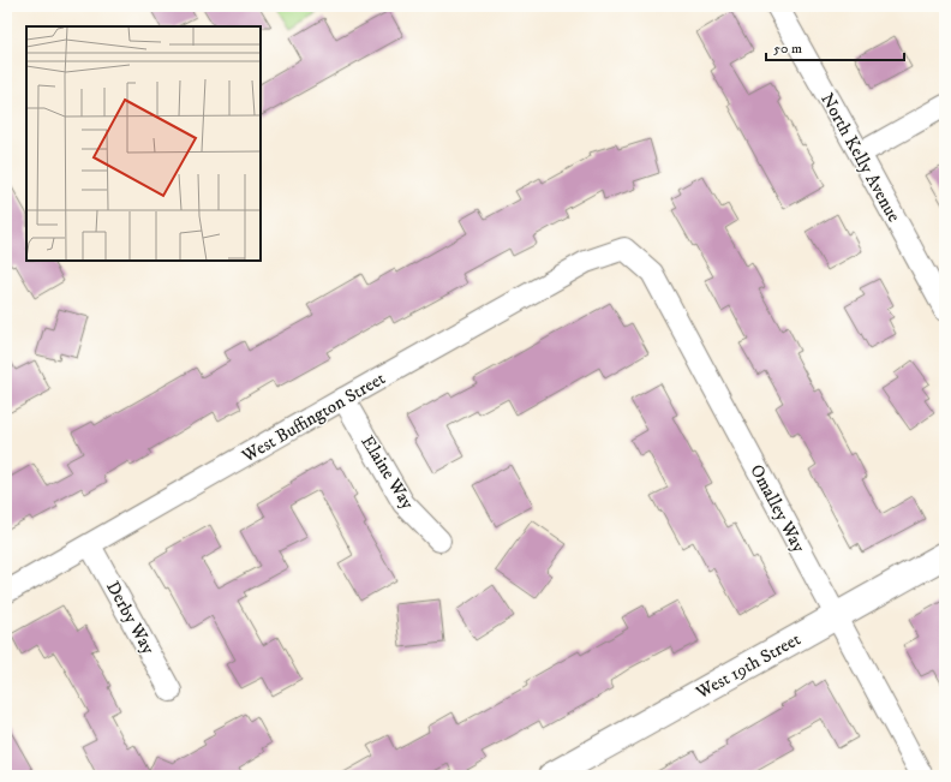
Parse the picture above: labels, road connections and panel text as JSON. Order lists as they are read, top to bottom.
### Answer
{
  "streets": {
    "main road": ["West 19th Street"],
    "street": [
      "North Kelly Avenue",
      "West Buffington Street",
      "Elaine Way",
      "Omalley Way",
      "Derby Way"
    ]
  },
  "crossings": [
    ["West Buffington Street", "Elaine Way"],
    ["West Buffington Street", "Omalley Way"],
    ["West Buffington Street", "Derby Way"],
    ["Omalley Way", "West 19th Street"]
  ],
  "scale_bar": "50 m"
}
